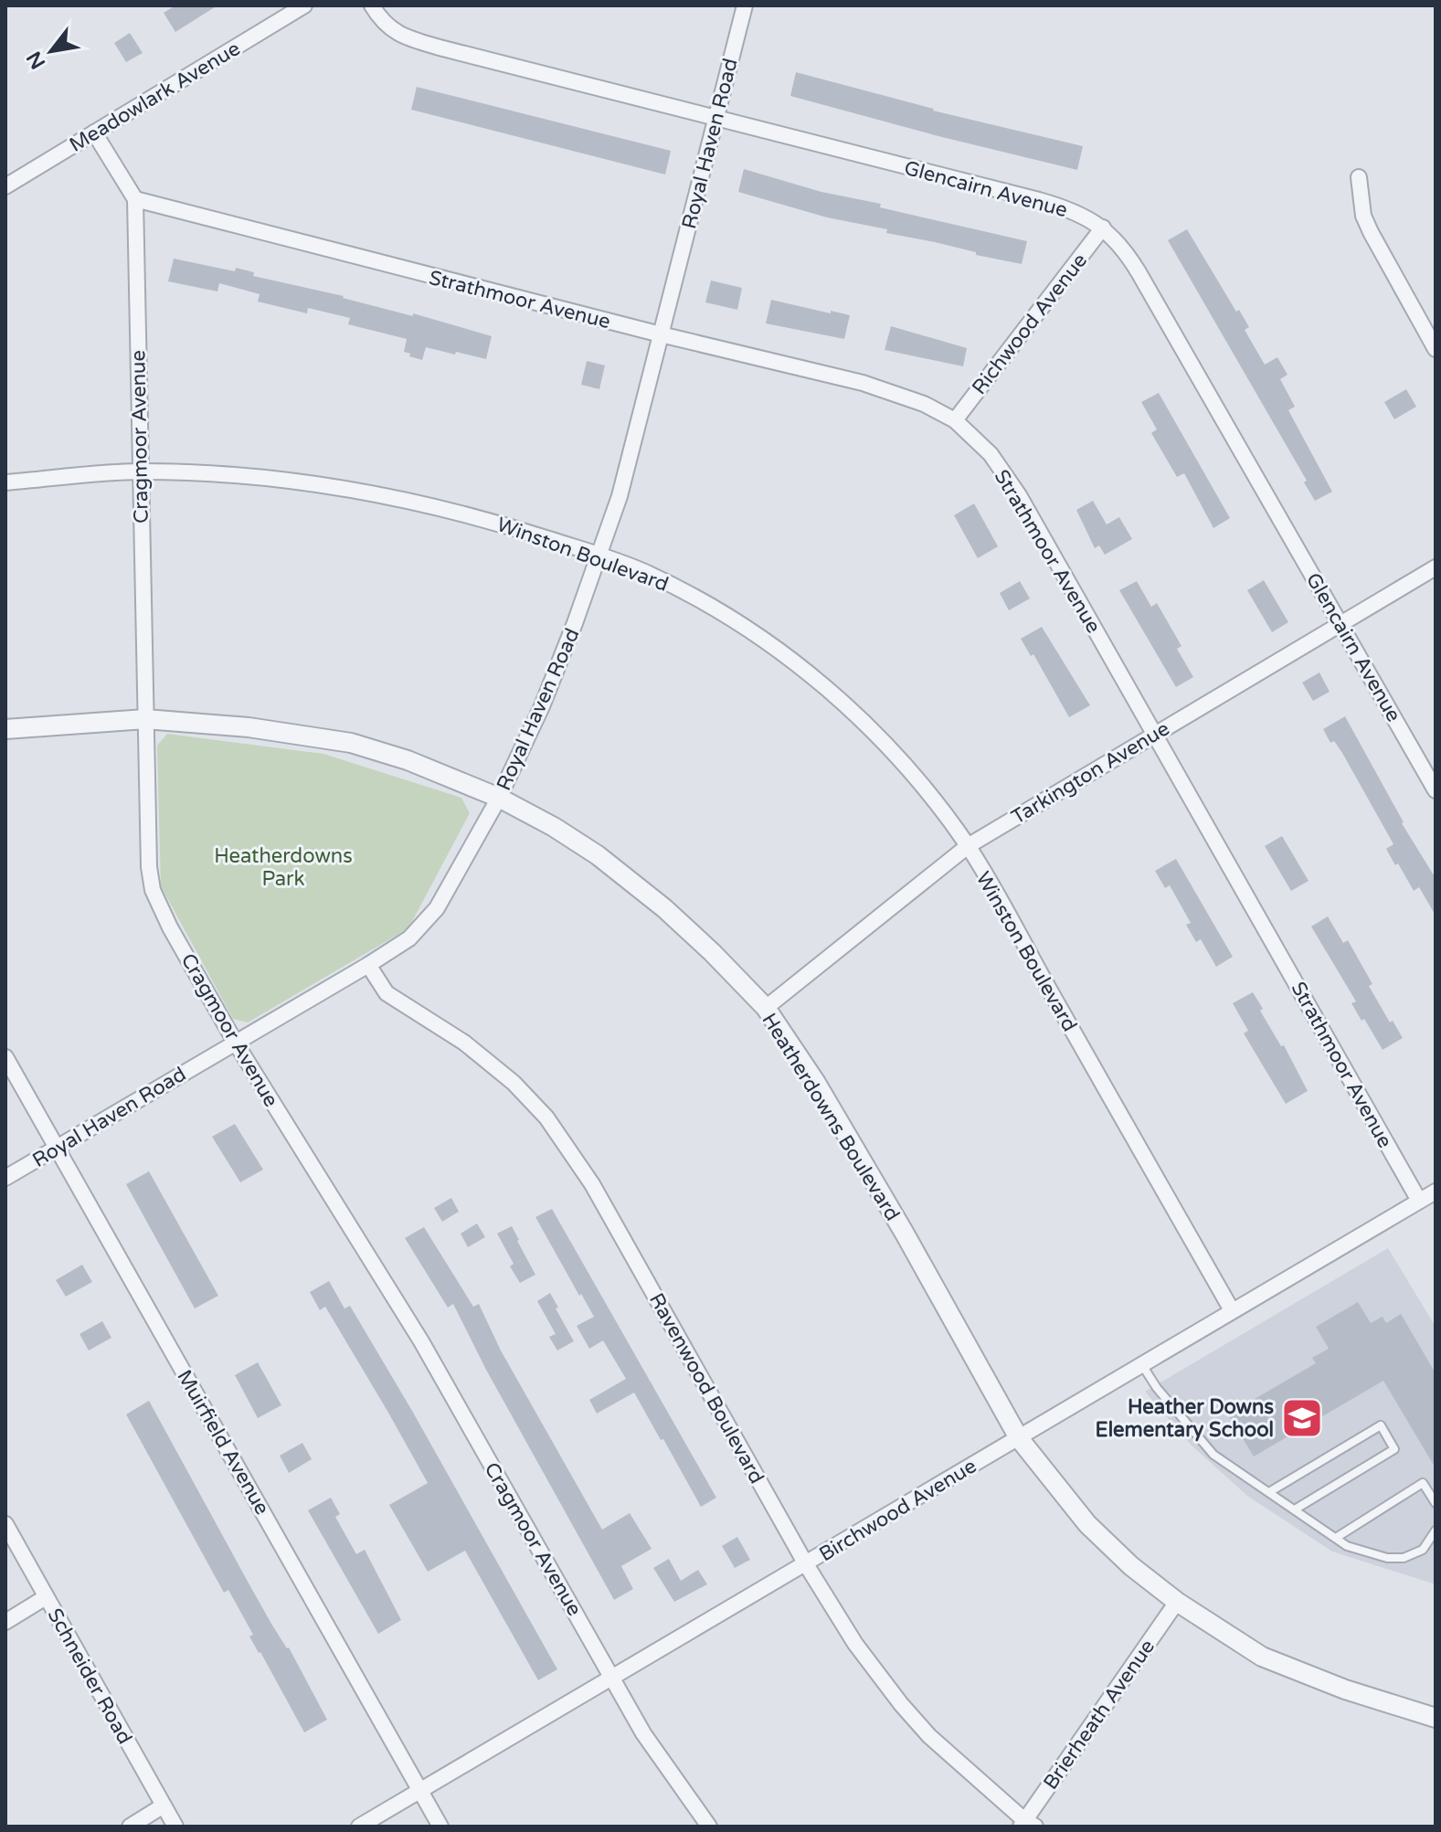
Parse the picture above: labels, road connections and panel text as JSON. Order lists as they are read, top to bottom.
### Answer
{
  "streets": {
    "street": [
      "Meadowlark Avenue",
      "Royal Haven Road",
      "Glencairn Avenue",
      "Strathmoor Avenue",
      "Richwood Avenue",
      "Cragmoor Avenue",
      "Winston Boulevard",
      "Tarkington Avenue",
      "Heatherdowns Boulevard",
      "Ravenwood Boulevard",
      "Muirfield Avenue",
      "Birchwood Avenue",
      "Schneider Road",
      "Brierheath Avenue"
    ]
  },
  "crossings": [
    ["Royal Haven Road", "Glencairn Avenue"],
    ["Royal Haven Road", "Strathmoor Avenue"],
    ["Royal Haven Road", "Cragmoor Avenue"],
    ["Royal Haven Road", "Winston Boulevard"],
    ["Royal Haven Road", "Heatherdowns Boulevard"],
    ["Royal Haven Road", "Ravenwood Boulevard"],
    ["Royal Haven Road", "Muirfield Avenue"],
    ["Glencairn Avenue", "Richwood Avenue"],
    ["Glencairn Avenue", "Tarkington Avenue"],
    ["Strathmoor Avenue", "Richwood Avenue"],
    ["Strathmoor Avenue", "Cragmoor Avenue"],
    ["Strathmoor Avenue", "Tarkington Avenue"],
    ["Strathmoor Avenue", "Birchwood Avenue"],
    ["Cragmoor Avenue", "Winston Boulevard"],
    ["Cragmoor Avenue", "Heatherdowns Boulevard"],
    ["Cragmoor Avenue", "Birchwood Avenue"],
    ["Winston Boulevard", "Tarkington Avenue"],
    ["Winston Boulevard", "Birchwood Avenue"],
    ["Tarkington Avenue", "Heatherdowns Boulevard"],
    ["Heatherdowns Boulevard", "Birchwood Avenue"],
    ["Heatherdowns Boulevard", "Brierheath Avenue"],
    ["Ravenwood Boulevard", "Birchwood Avenue"],
    ["Ravenwood Boulevard", "Brierheath Avenue"],
    ["Muirfield Avenue", "Birchwood Avenue"]
  ],
  "parks": ["Heatherdowns Park"],
  "places": {
    "school or university": ["Heather Downs Elementary School"]
  },
  "north": "bottom left"
}
